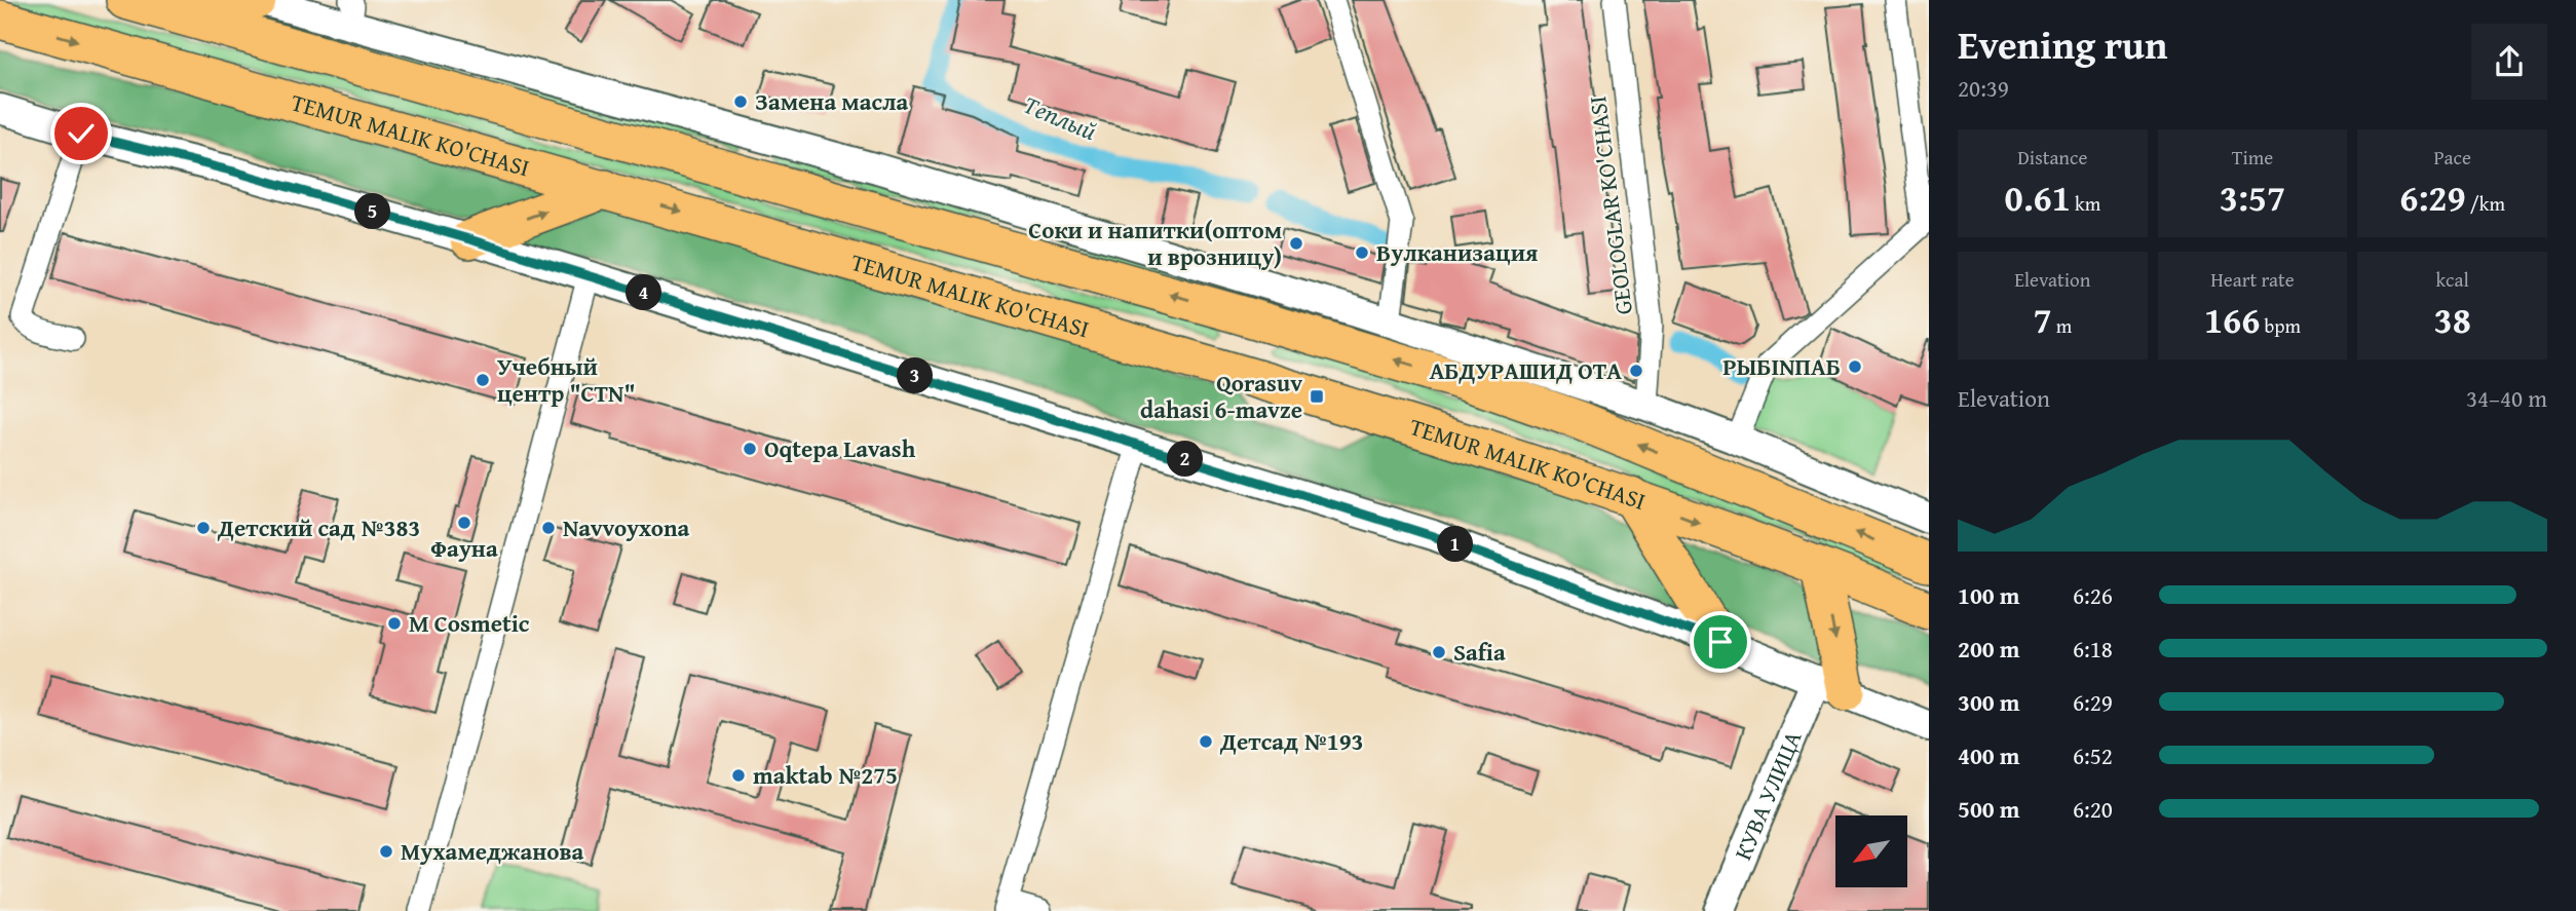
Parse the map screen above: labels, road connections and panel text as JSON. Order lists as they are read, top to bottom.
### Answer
{
  "streets": {
    "highway": ["TEMUR MALIK KO'CHASI"],
    "street": ["GEOLOGLAR KO'CHASI", "КУВА УЛИЦА"]
  },
  "water": ["Теплый"],
  "places": {
    "other": [
      "Замена масла",
      "Соки и напитки(оптом и врозницу)",
      "Вулканизация",
      "РЫБINПАБ",
      "АБДУРАШИД ОТА",
      "Учебный центр \"CTN\"",
      "Oqtepa Lavash",
      "Фауна",
      "Детский сад №383",
      "Navvoyxona",
      "M Cosmetic",
      "Safia",
      "Детсад №193",
      "maktab №275",
      "Мухамеджанова"
    ],
    "transit": ["Qorasuv dahasi 6-mavze"]
  },
  "north": "bottom left",
  "page": {
    "heading": ["Evening run", "20:39"],
    "stats": [
      ["Distance", "0.61 km"],
      ["Time", "3:57"],
      ["Pace", "6:29 /km"],
      ["Elevation", "7 m"],
      ["Heart rate", "166 bpm"],
      ["kcal", "38"]
    ],
    "pins": [
      "5",
      "4",
      "3",
      "2",
      "1"
    ],
    "chart": ["Elevation", "34–40 m"],
    "list": [
      {
        "name": "100 m",
        "note": "6:26"
      },
      {
        "name": "200 m",
        "note": "6:18"
      },
      {
        "name": "300 m",
        "note": "6:29"
      },
      {
        "name": "400 m",
        "note": "6:52"
      },
      {
        "name": "500 m",
        "note": "6:20"
      }
    ]
  }
}
